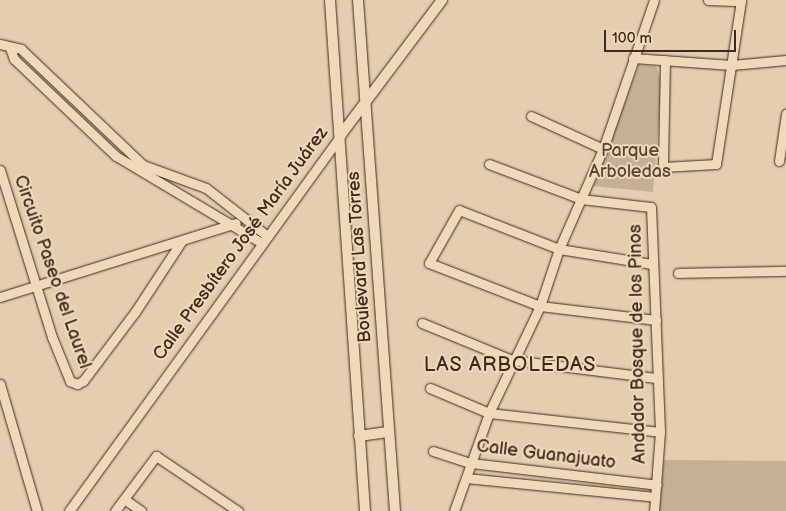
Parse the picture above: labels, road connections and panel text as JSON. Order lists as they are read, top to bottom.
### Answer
{
  "streets": {
    "street": [
      "Calle Presbítero José María Juárez",
      "Boulevard Las Torres",
      "Circuito Paseo del Laurel",
      "Andador Bosque de los Pinos",
      "Calle Guanajuato"
    ]
  },
  "crossings": [
    ["Calle Presbítero José María Juárez", "Boulevard Las Torres"],
    ["Andador Bosque de los Pinos", "Calle Guanajuato"]
  ],
  "districts": ["LAS ARBOLEDAS"],
  "parks": ["Parque Arboledas"],
  "scale_bar": "100 m"
}
